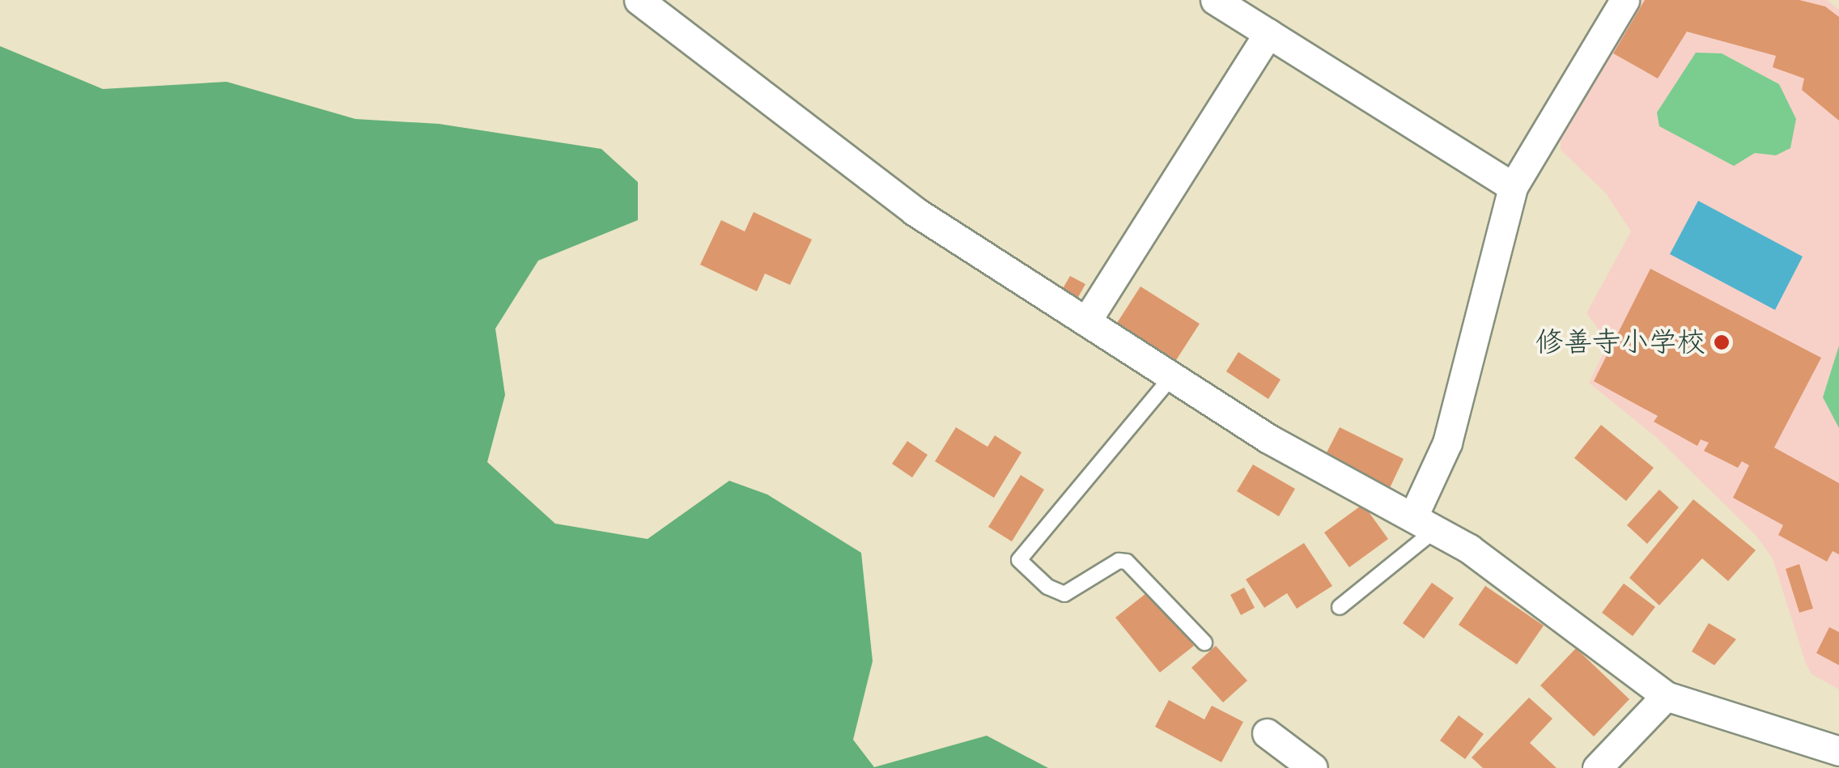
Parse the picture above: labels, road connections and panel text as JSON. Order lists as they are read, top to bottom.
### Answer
{
  "places": ["修善寺小学校"]
}
